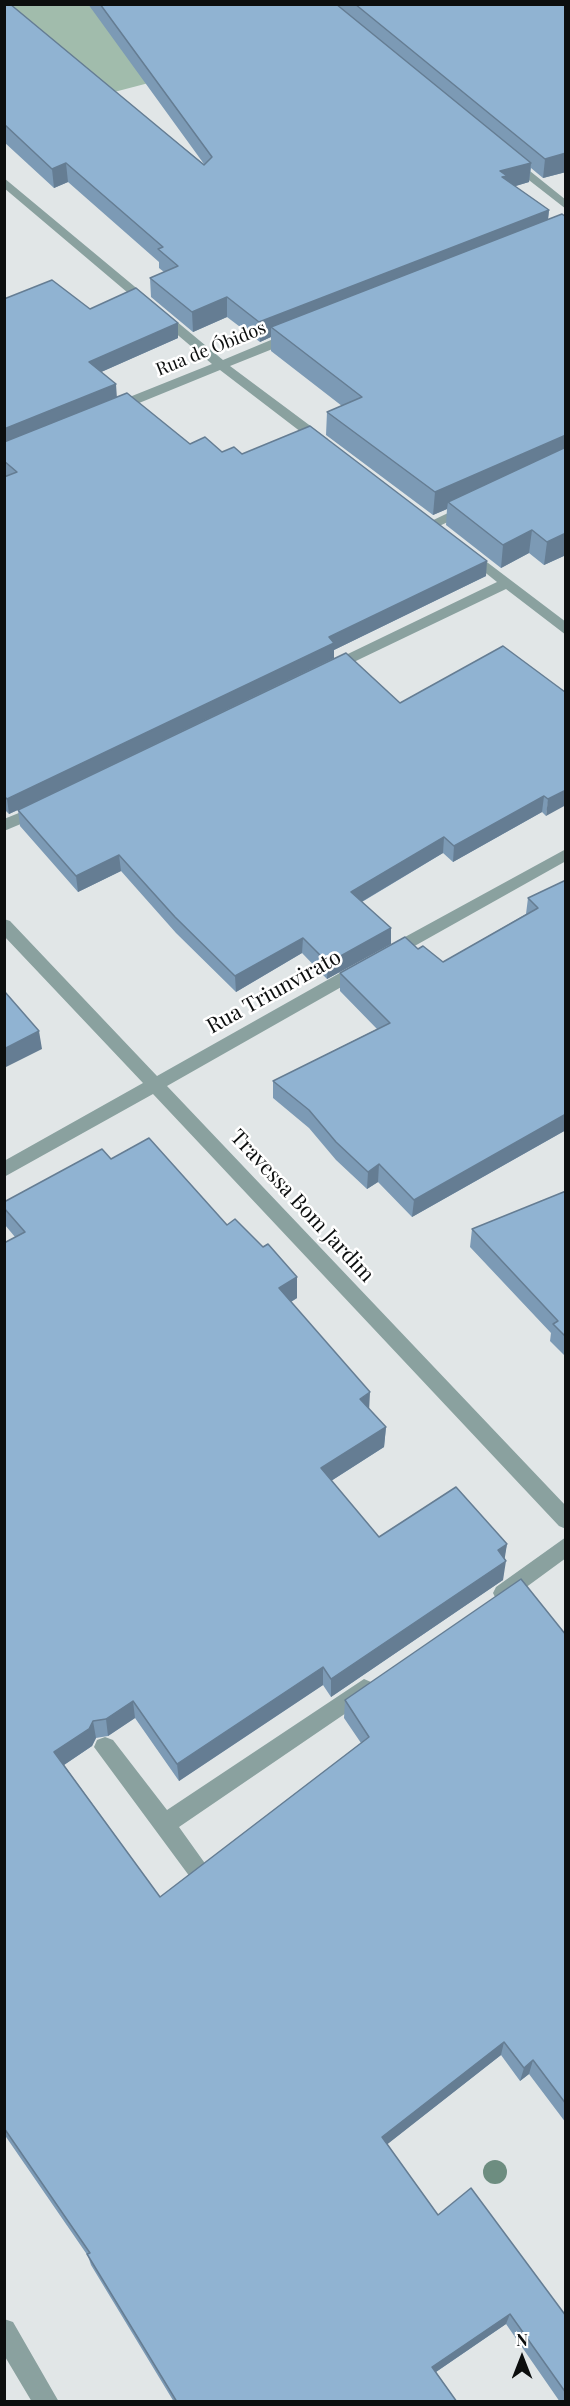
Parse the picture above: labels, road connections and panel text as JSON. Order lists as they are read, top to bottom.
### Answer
{
  "streets": {
    "street": ["Rua de Óbidos", "Rua Triunvirato", "Travessa Bom Jardim"]
  },
  "crossings": [
    ["Rua Triunvirato", "Travessa Bom Jardim"]
  ],
  "north": "top"
}
